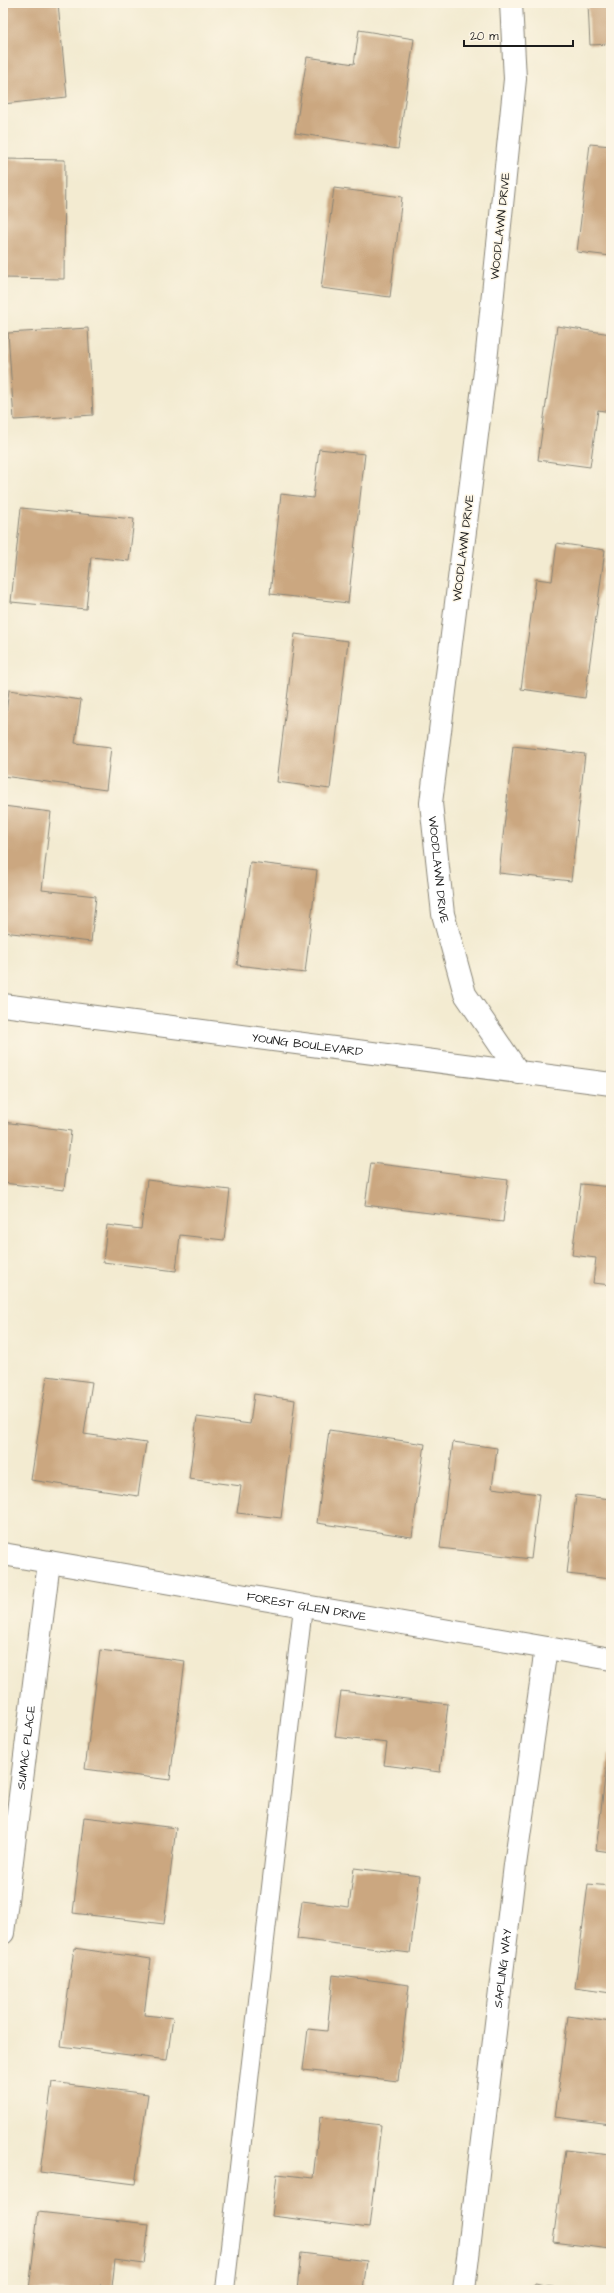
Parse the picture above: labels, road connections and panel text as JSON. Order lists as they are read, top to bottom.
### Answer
{
  "streets": {
    "street": [
      "WOODLAWN DRIVE",
      "YOUNG BOULEVARD",
      "FOREST GLEN DRIVE",
      "SUMAC PLACE",
      "SAPLING WAY"
    ]
  },
  "crossings": [
    ["WOODLAWN DRIVE", "YOUNG BOULEVARD"],
    ["FOREST GLEN DRIVE", "SUMAC PLACE"],
    ["FOREST GLEN DRIVE", "SAPLING WAY"]
  ],
  "scale_bar": "20 m"
}
